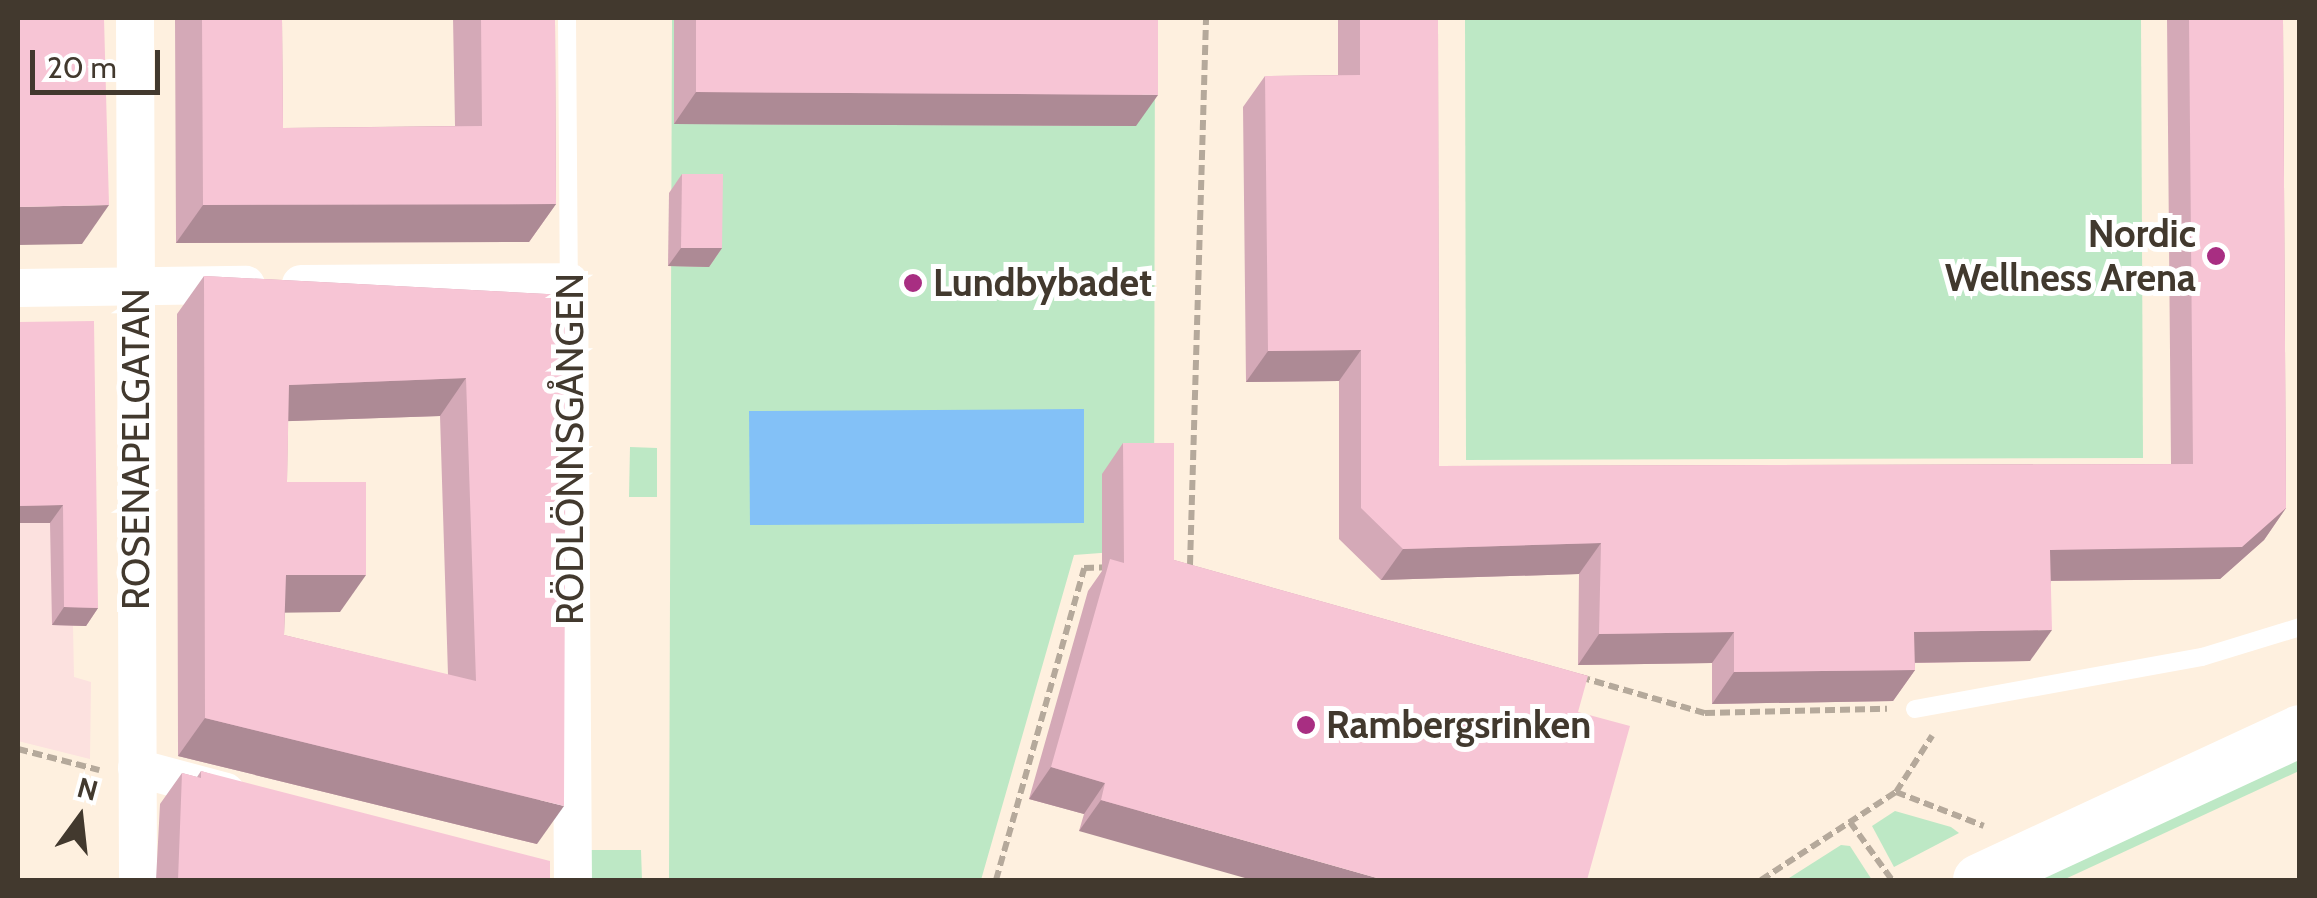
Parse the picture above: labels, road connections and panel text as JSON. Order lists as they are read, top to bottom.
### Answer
{
  "streets": {
    "street": ["ROSENAPELGATAN", "RÖDLÖNNSGÅNGEN"]
  },
  "places": ["Nordic Wellness Arena", "Lundbybadet", "Rambergsrinken"],
  "scale_bar": "20 m",
  "north": "top"
}
